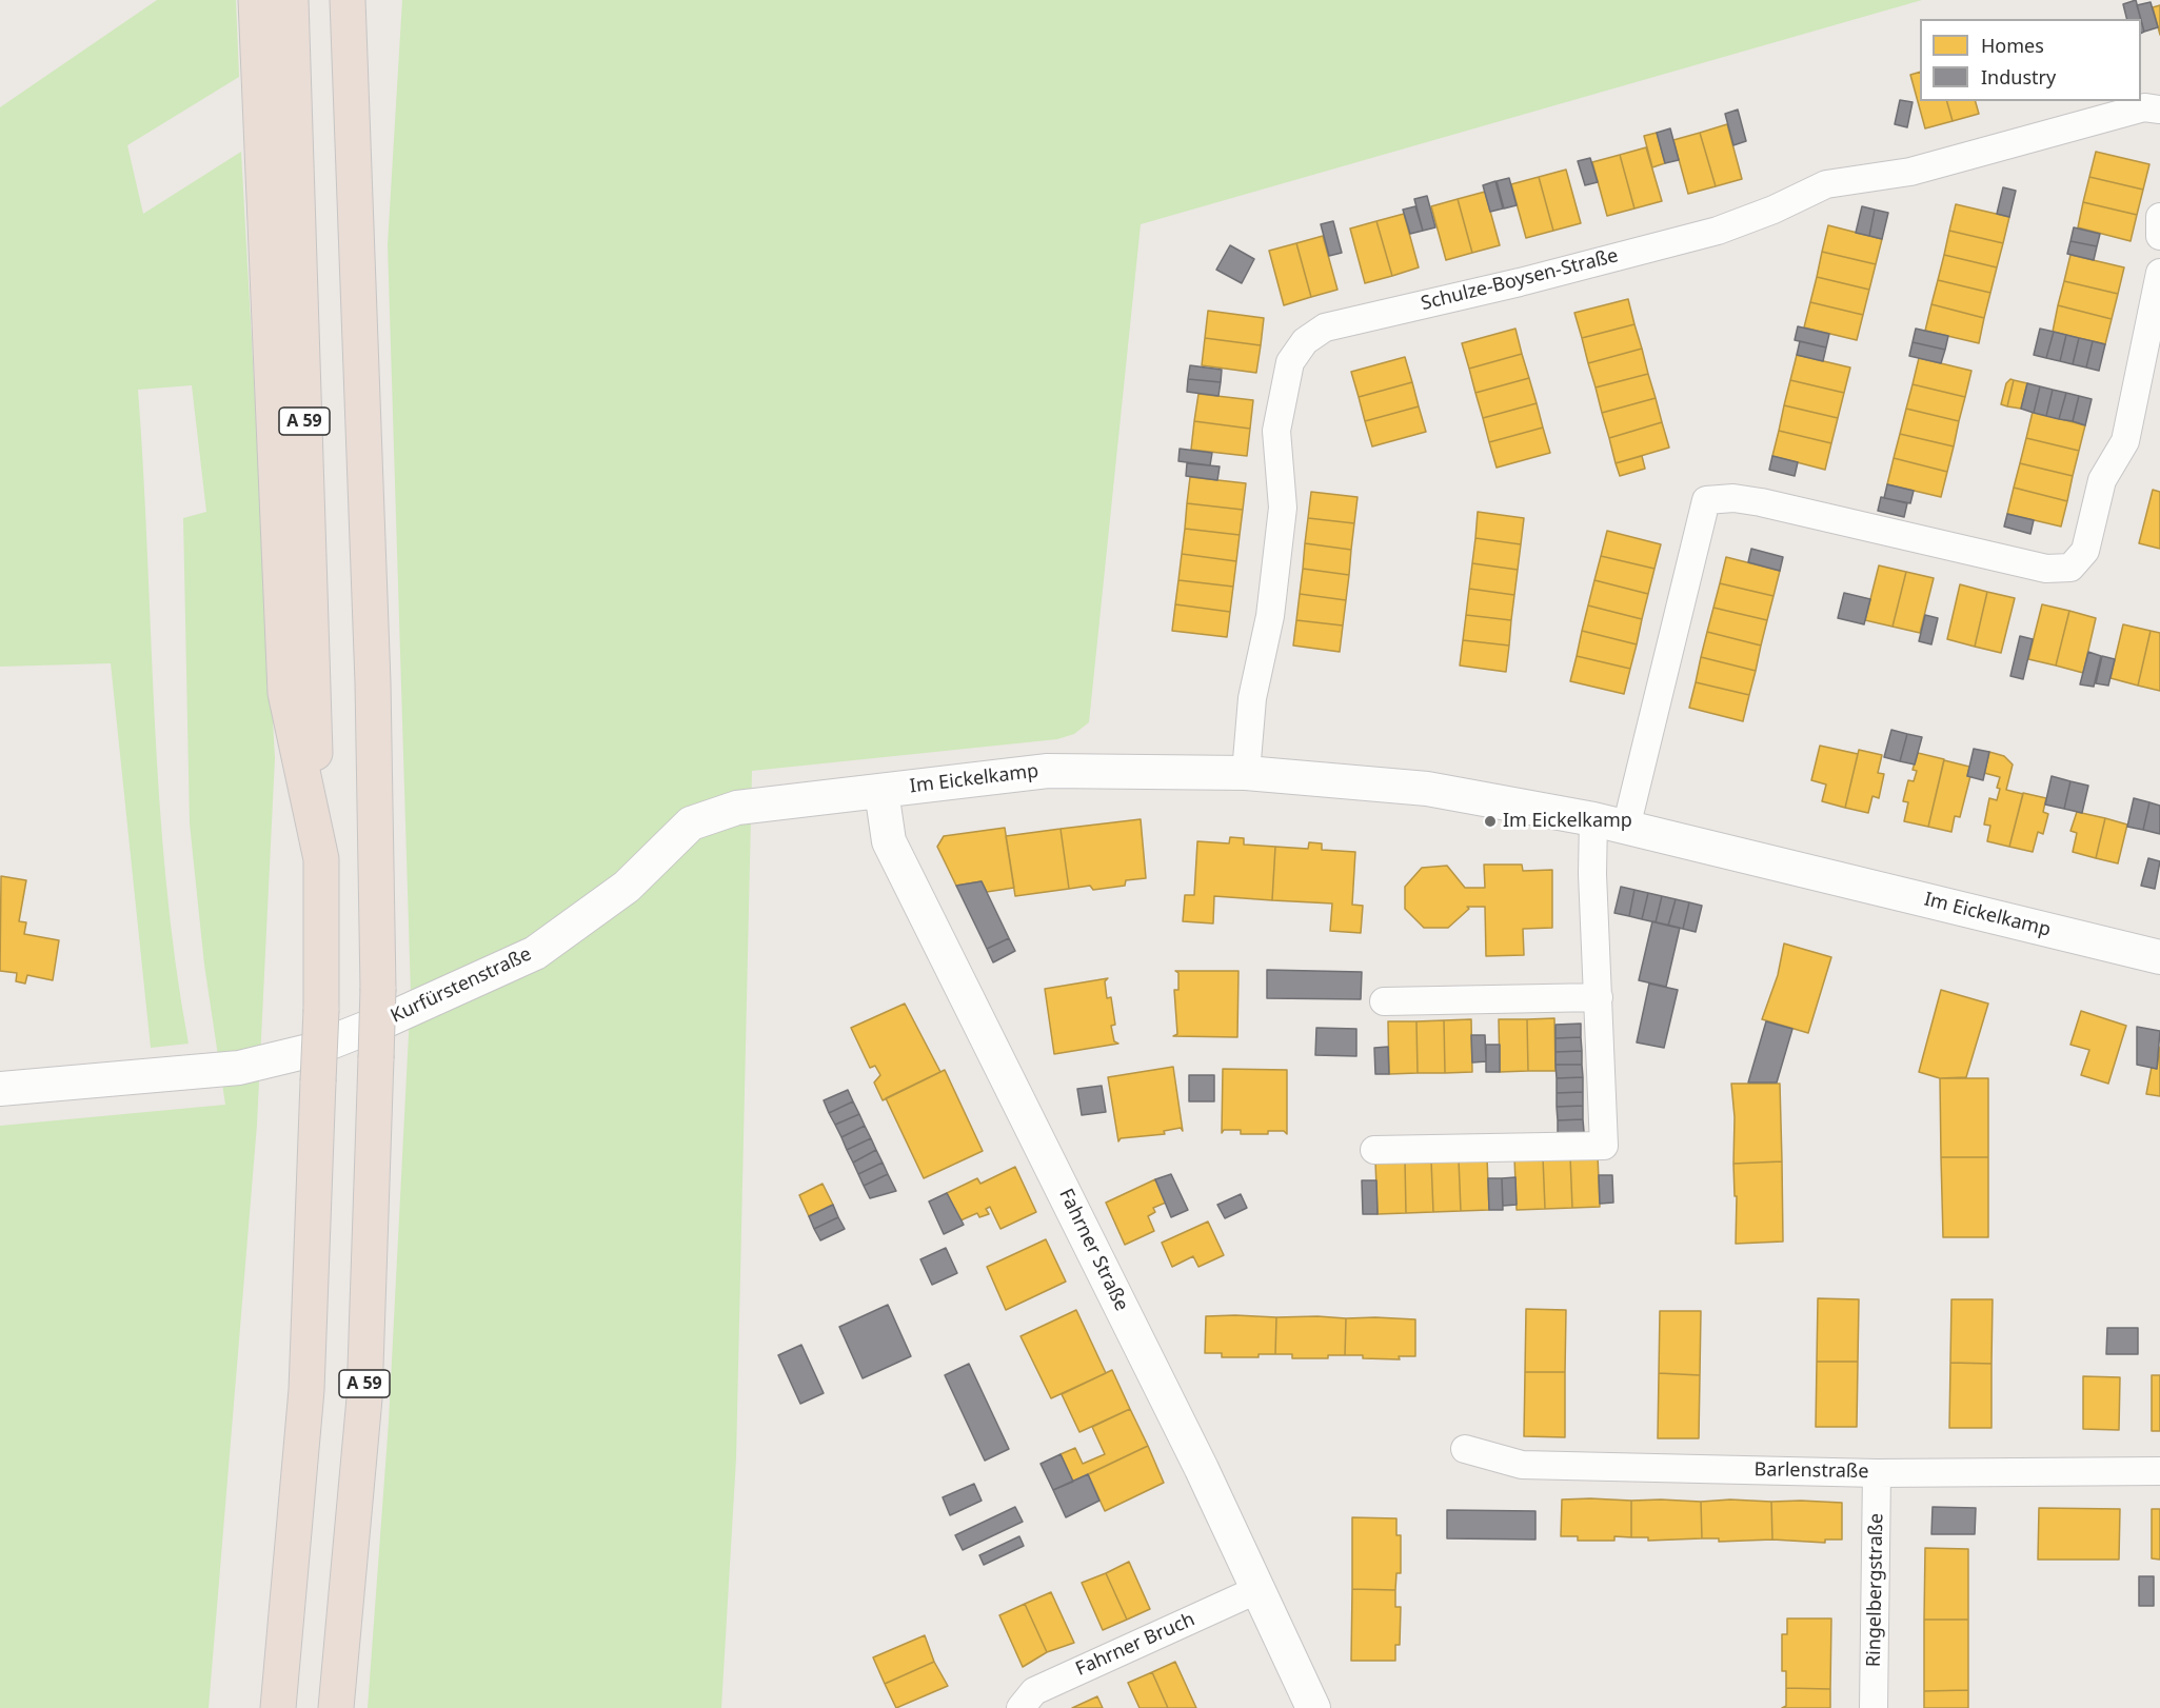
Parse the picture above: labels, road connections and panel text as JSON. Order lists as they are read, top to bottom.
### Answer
{
  "streets": {
    "highway": ["A 59"],
    "street": [
      "Schulze-Boysen-Straße",
      "Im Eickelkamp",
      "Kurfürstenstraße",
      "Fahrner Straße",
      "Barlenstraße",
      "Ringelbergstraße",
      "Fahrner Bruch"
    ]
  },
  "crossings": [
    ["Schulze-Boysen-Straße", "Im Eickelkamp"],
    ["Im Eickelkamp", "Kurfürstenstraße"],
    ["Im Eickelkamp", "Fahrner Straße"],
    ["Kurfürstenstraße", "Fahrner Straße"],
    ["Fahrner Straße", "Fahrner Bruch"],
    ["Barlenstraße", "Ringelbergstraße"]
  ],
  "places": ["Im Eickelkamp"],
  "legend": ["Homes", "Industry"]
}
